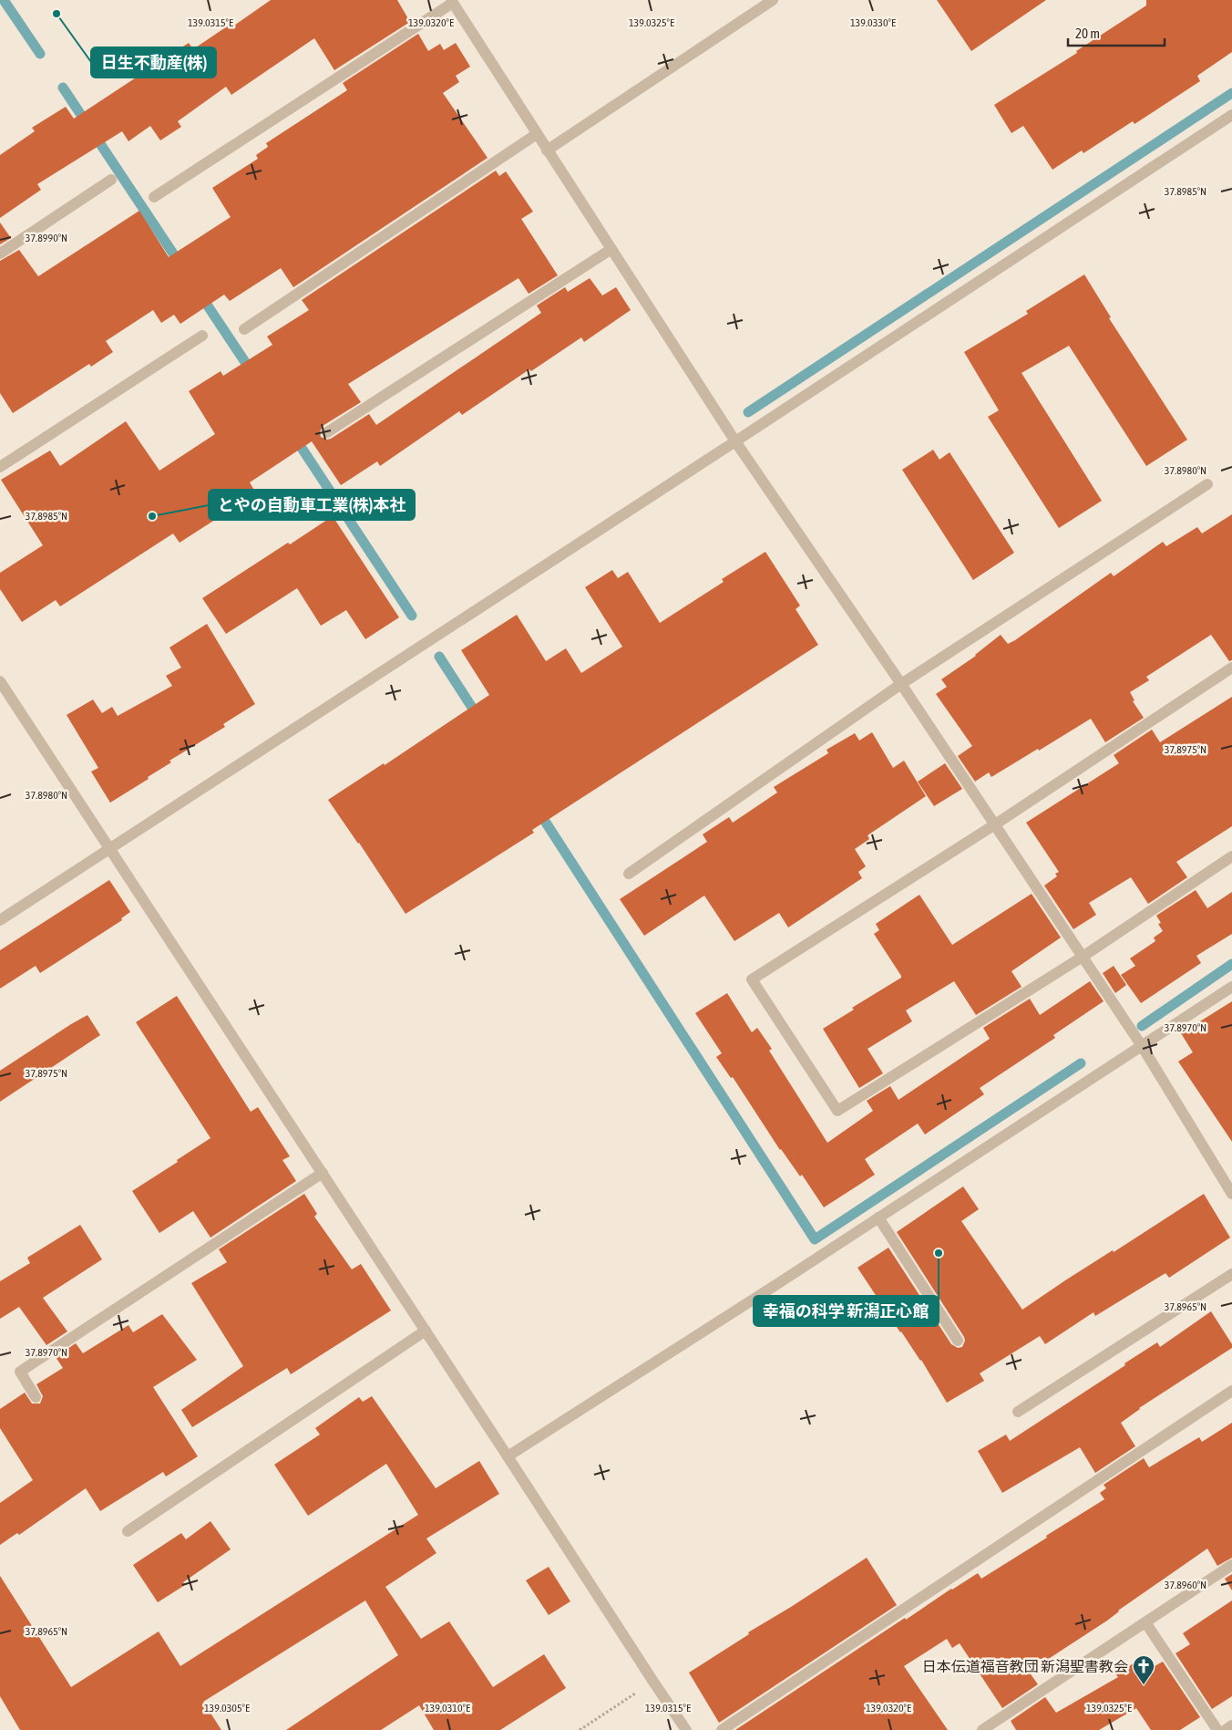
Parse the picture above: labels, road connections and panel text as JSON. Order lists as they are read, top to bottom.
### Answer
{
  "places": {
    "other": ["日生不動産(株)", "とやの自動車工業(株)本社", "幸福の科学 新潟正心館"],
    "church": ["日本伝道福音教団 新潟聖書教会"]
  },
  "scale_bar": "20 m",
  "coordinates": [
    "139.0315°E",
    "139.0320°E",
    "139.0325°E",
    "139.0330°E",
    "37.8985°N",
    "37.8990°N",
    "37.8980°N",
    "37.8975°N",
    "37.8970°N",
    "37.8965°N",
    "37.8960°N",
    "139.0305°E",
    "139.0310°E"
  ]
}
